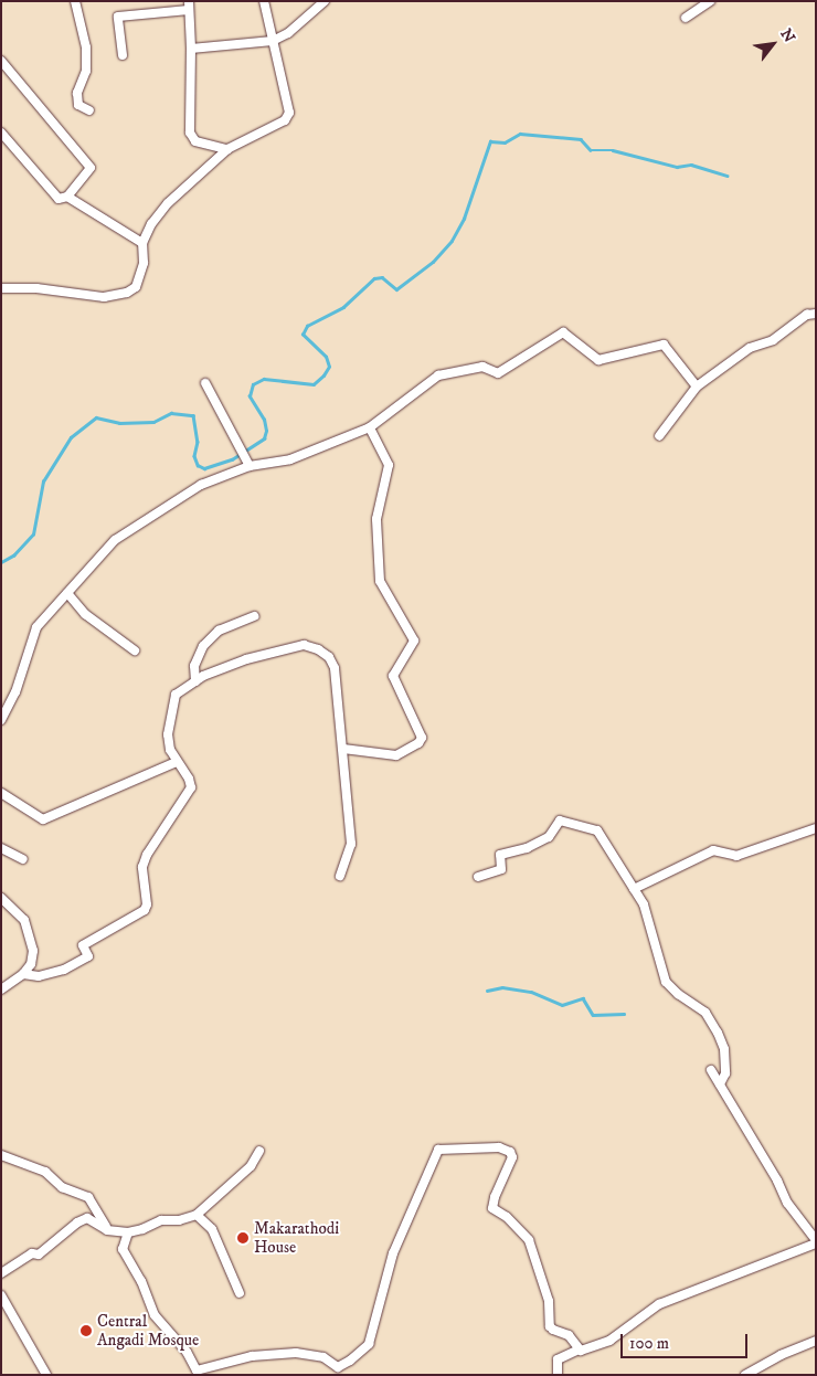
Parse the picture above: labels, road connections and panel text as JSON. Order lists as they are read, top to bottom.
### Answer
{
  "places": ["Makarathodi House", "Central Angadi Mosque"],
  "scale_bar": "100 m",
  "north": "top right"
}
